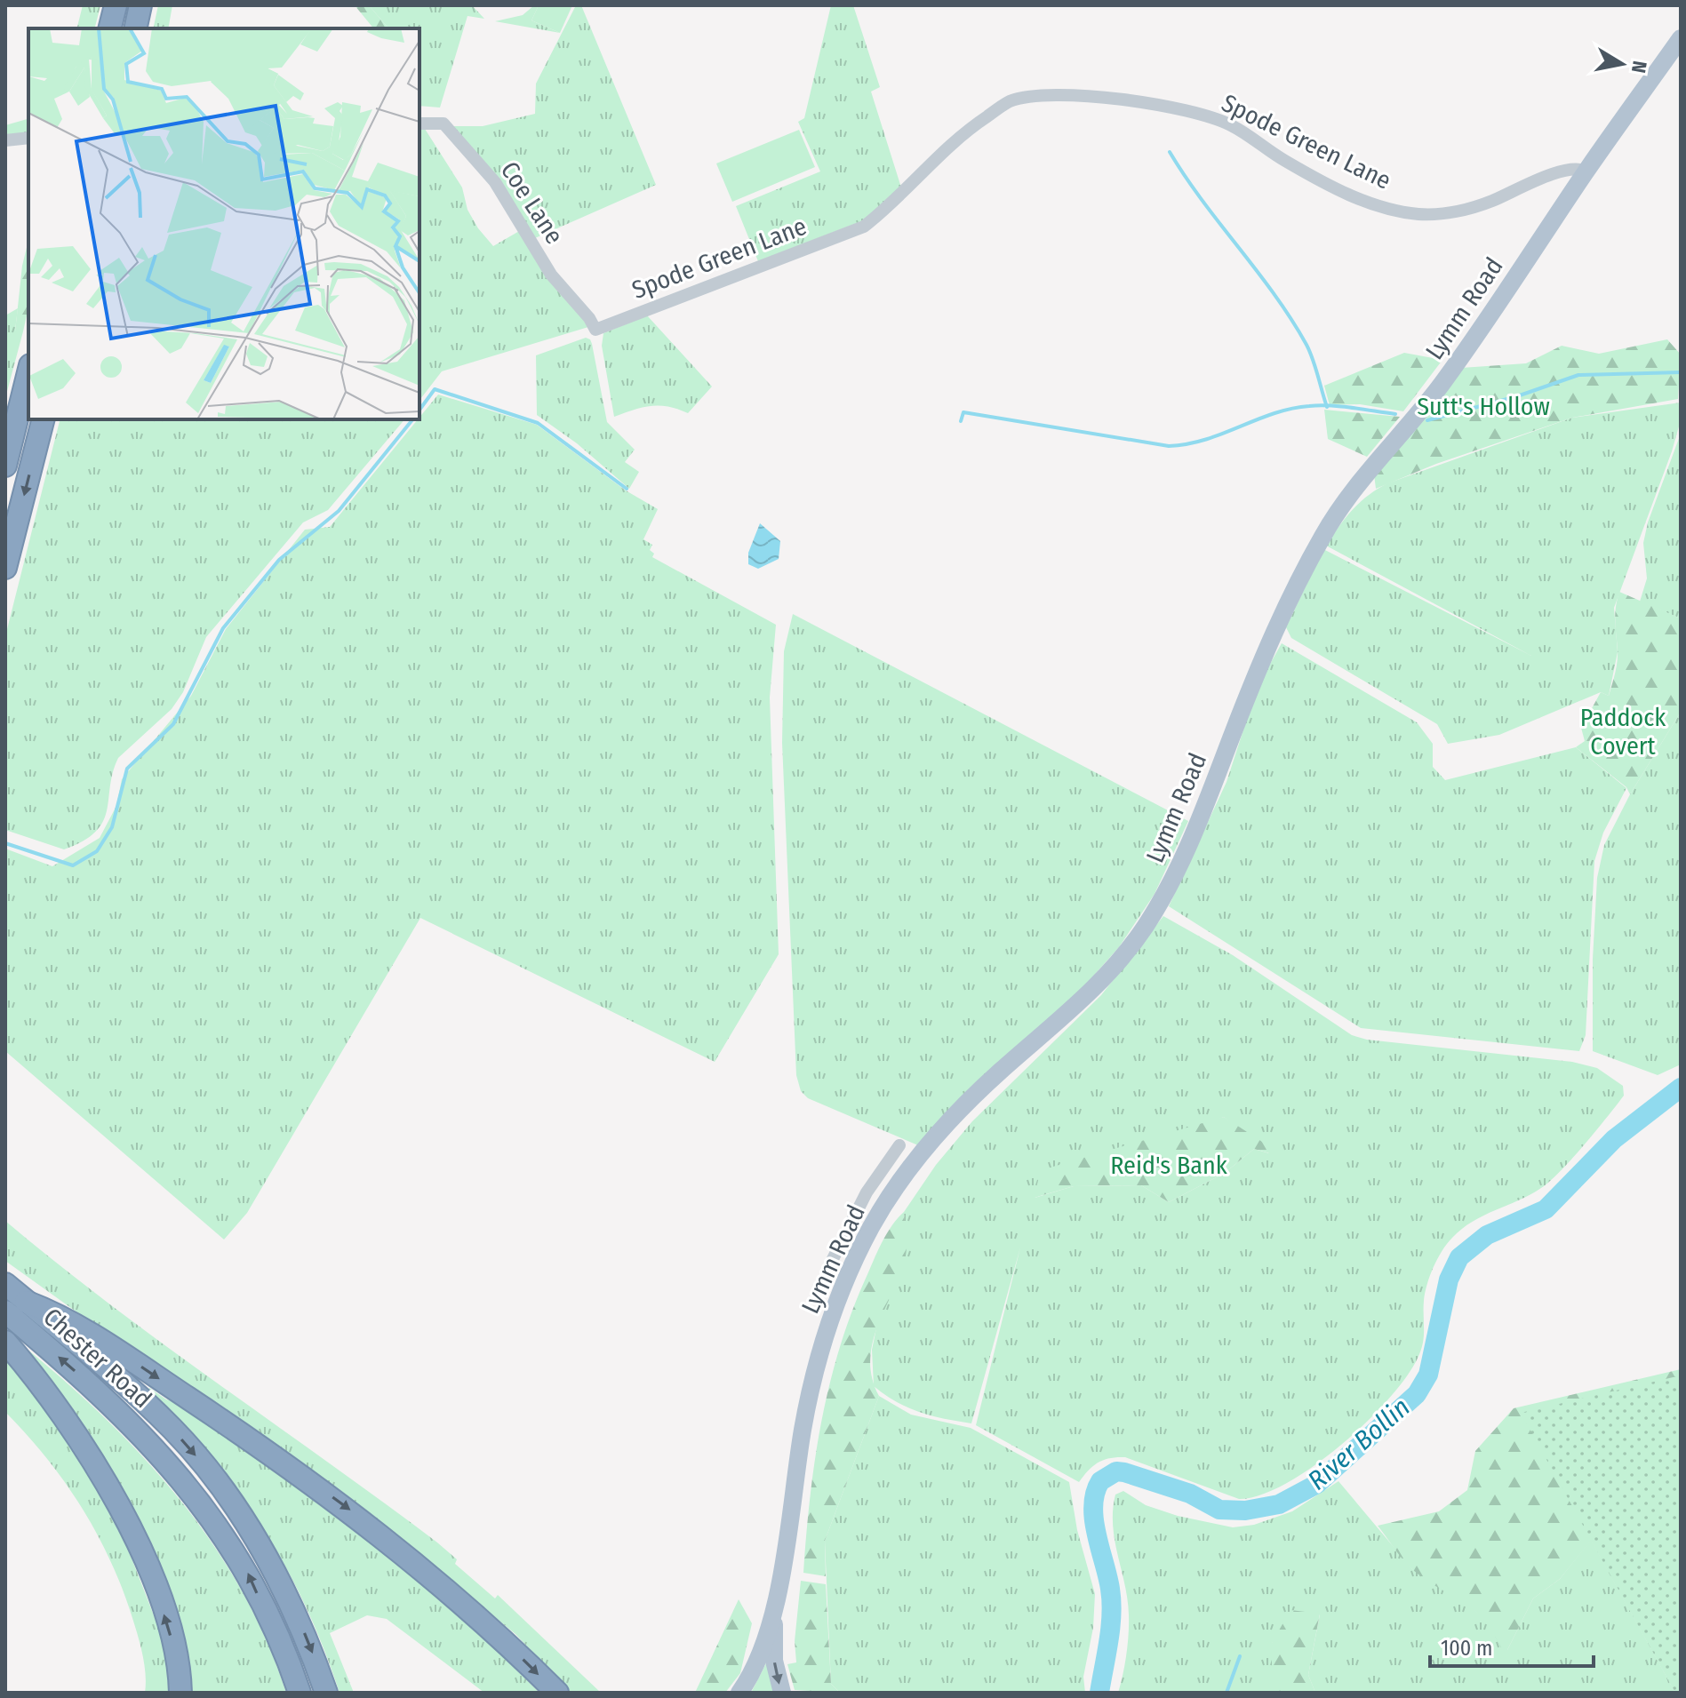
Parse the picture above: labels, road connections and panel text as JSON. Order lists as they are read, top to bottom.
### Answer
{
  "streets": {
    "highway": ["Chester Road"],
    "main road": ["Lymm Road"],
    "street": ["Spode Green Lane", "Coe Lane"]
  },
  "crossings": [
    ["Spode Green Lane", "Coe Lane"],
    ["Spode Green Lane", "Lymm Road"]
  ],
  "water": ["River Bollin"],
  "parks": ["Sutt's Hollow", "Paddock Covert", "Reid's Bank"],
  "scale_bar": "100 m",
  "north": "right"
}
